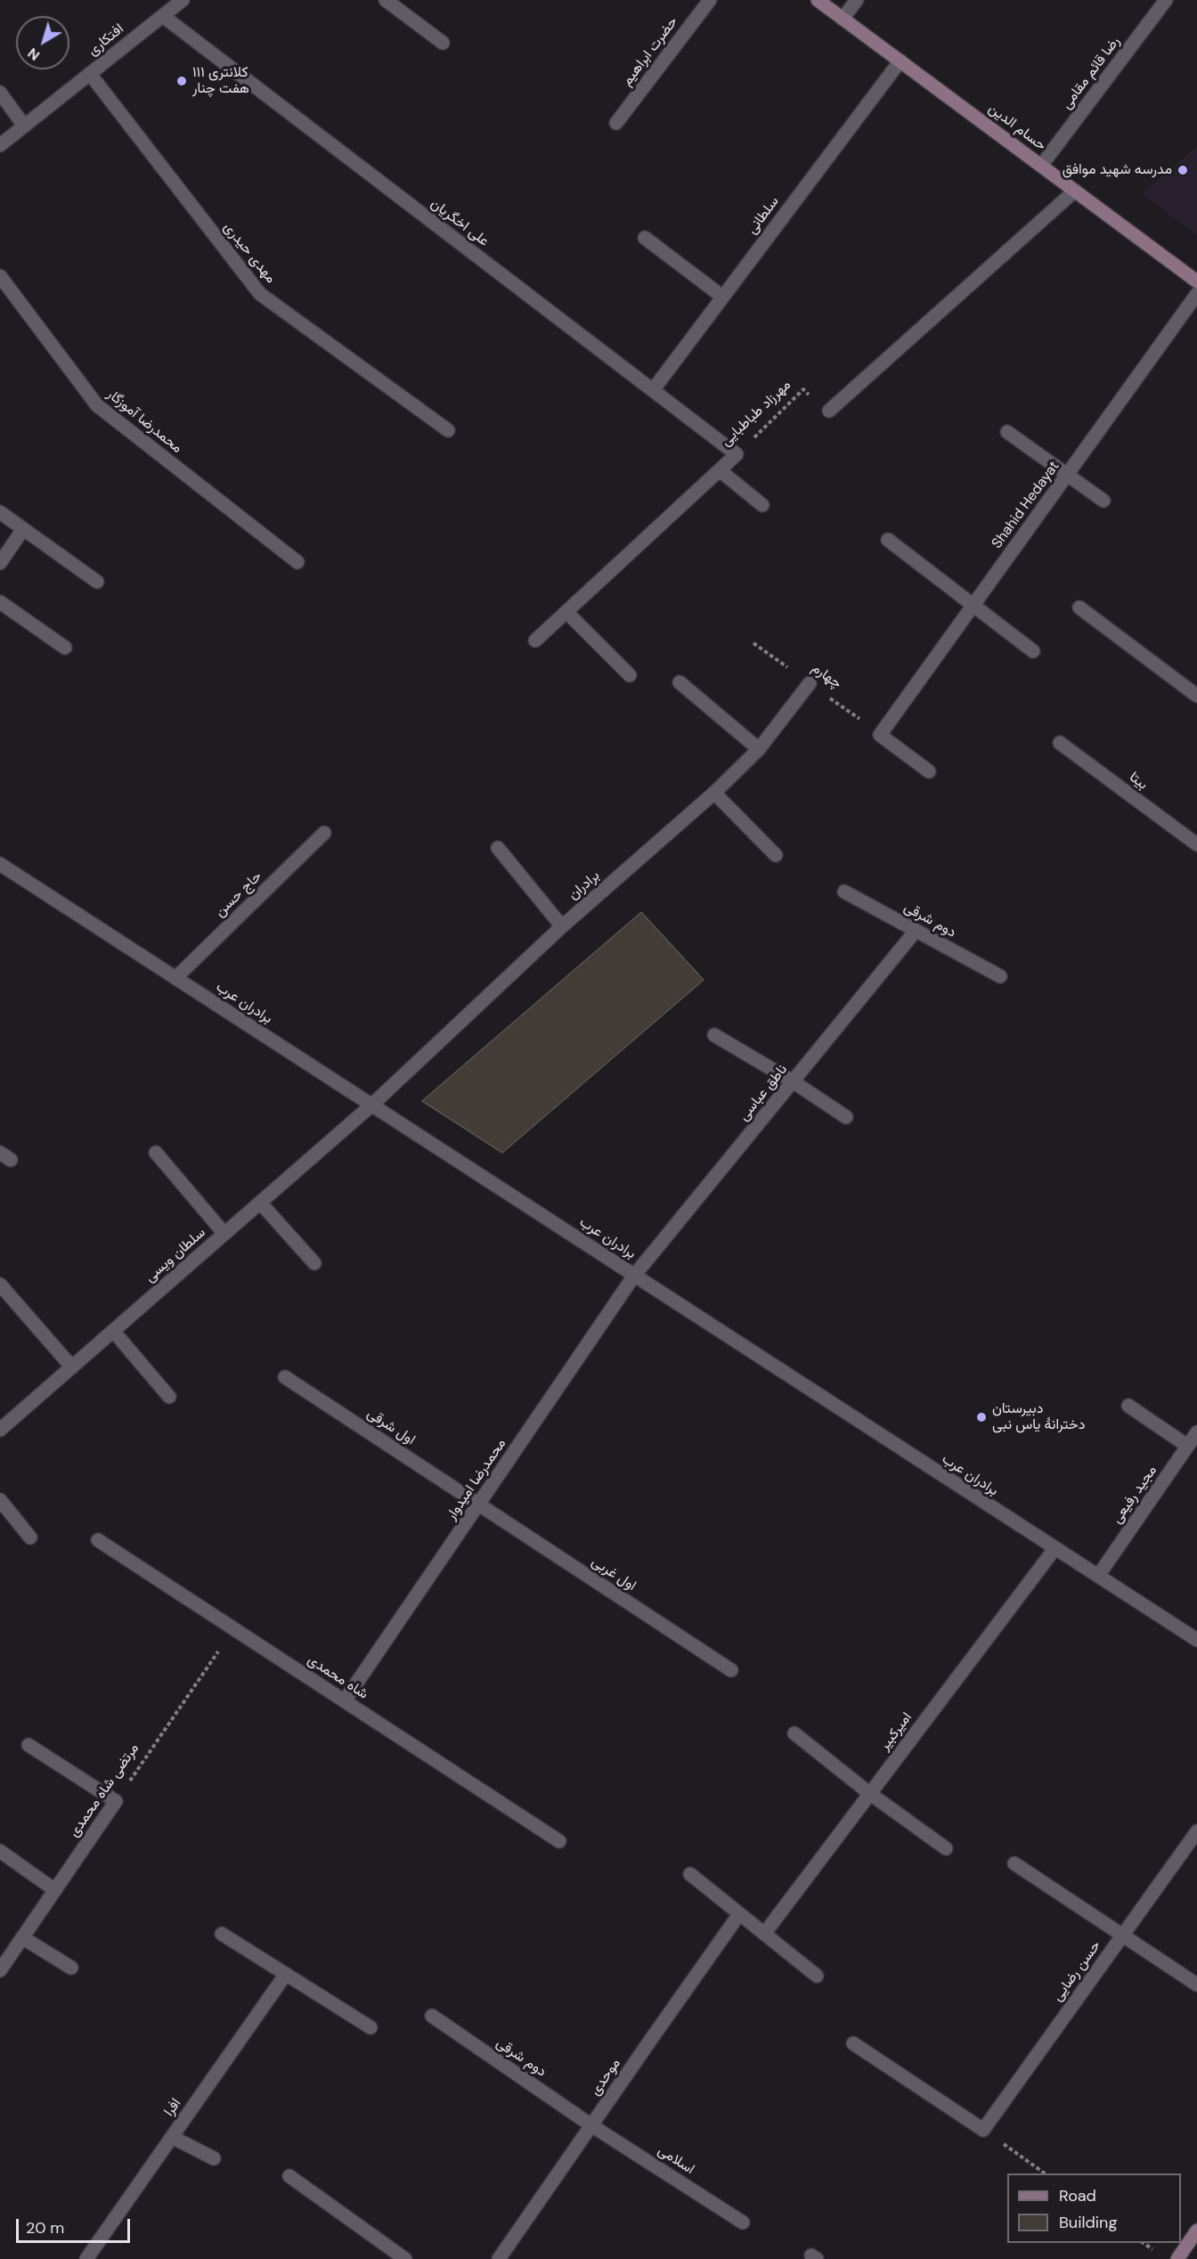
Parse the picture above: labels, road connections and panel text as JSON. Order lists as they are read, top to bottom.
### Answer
{
  "streets": {
    "main road": ["حسام الدین"],
    "street": [
      "افتکاری",
      "حضرت ابراهیم",
      "رضا قائم مقامی",
      "سلطانی",
      "علی اخگریان",
      "مهدی حیدری",
      "مهرزاد طباطبایی",
      "محمدرضا آموزگار",
      "Shahid Hedayat",
      "بیتا",
      "برادران",
      "حاج حسن",
      "دوم شرقی",
      "برادران عرب",
      "ناطق عباسی",
      "سلطان ویسی",
      "اول شرقی",
      "محمدرضا امیدوار",
      "مجید رفیعی",
      "اول غربی",
      "شاه محمدی",
      "امیرکبیر",
      "مرتضی شاه محمدی",
      "حسن رضایی",
      "موحدی",
      "افرا",
      "اسلامی"
    ],
    "path": ["چهارم"]
  },
  "crossings": [
    ["افتکاری", "علی اخگریان"],
    ["افتکاری", "مهدی حیدری"],
    ["رضا قائم مقامی", "حسام الدین"],
    ["حسام الدین", "سلطانی"],
    ["سلطانی", "علی اخگریان"],
    ["علی اخگریان", "مهرزاد طباطبایی"],
    ["Shahid Hedayat", "چهارم"],
    ["چهارم", "برادران"],
    ["برادران", "برادران عرب"],
    ["برادران", "سلطان ویسی"],
    ["حاج حسن", "برادران عرب"],
    ["دوم شرقی", "ناطق عباسی"],
    ["دوم شرقی", "موحدی"],
    ["دوم شرقی", "اسلامی"],
    ["برادران عرب", "ناطق عباسی"],
    ["برادران عرب", "سلطان ویسی"],
    ["برادران عرب", "محمدرضا امیدوار"],
    ["برادران عرب", "مجید رفیعی"],
    ["برادران عرب", "امیرکبیر"],
    ["ناطق عباسی", "محمدرضا امیدوار"],
    ["اول شرقی", "محمدرضا امیدوار"],
    ["اول شرقی", "اول غربی"],
    ["محمدرضا امیدوار", "اول غربی"],
    ["محمدرضا امیدوار", "شاه محمدی"],
    ["شاه محمدی", "مرتضی شاه محمدی"],
    ["موحدی", "اسلامی"]
  ],
  "places": ["کلانتری ۱۱۱ هفت چنار", "مدرسه شهید موافق", "دبیرستان دخترانهٔ یاس نبی"],
  "legend": ["Road", "Building"],
  "scale_bar": "20 m",
  "north": "bottom left"
}
